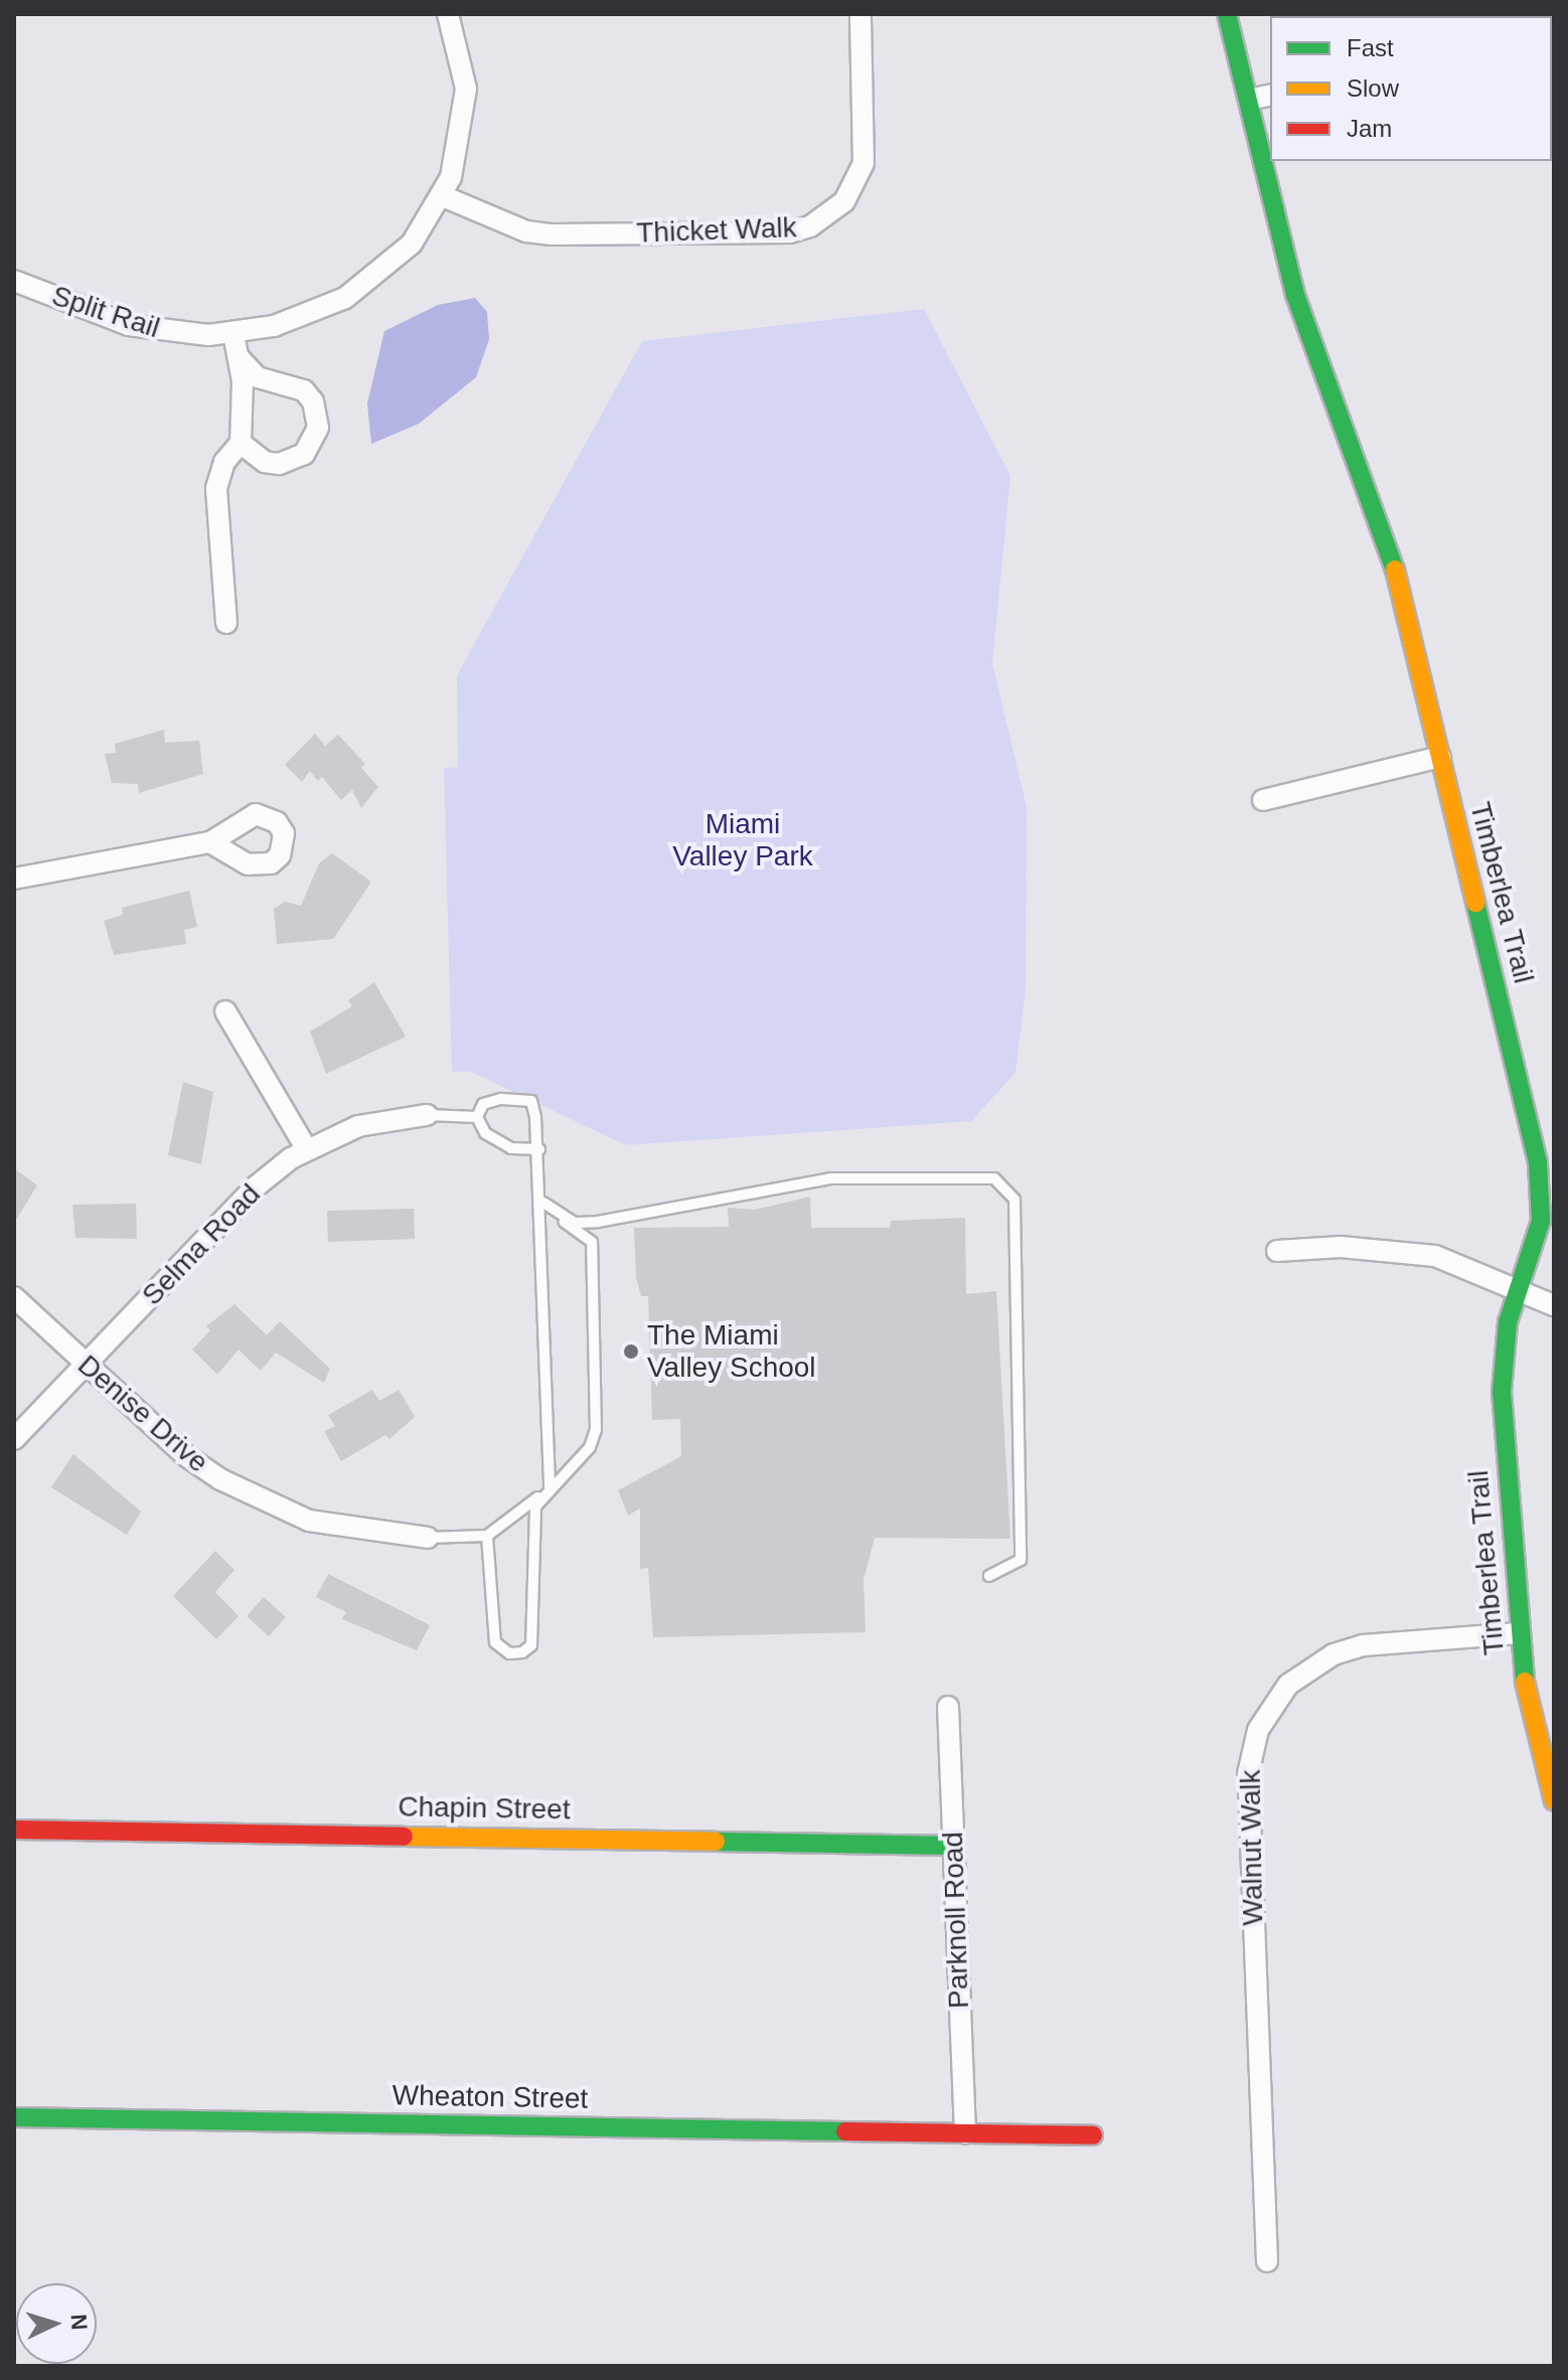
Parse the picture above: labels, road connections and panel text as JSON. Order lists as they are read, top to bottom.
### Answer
{
  "streets": {
    "street": [
      "Thicket Walk",
      "Split Rail",
      "Timberlea Trail",
      "Selma Road",
      "Denise Drive",
      "Chapin Street",
      "Walnut Walk",
      "Parknoll Road",
      "Wheaton Street"
    ]
  },
  "crossings": [
    ["Thicket Walk", "Split Rail"],
    ["Timberlea Trail", "Walnut Walk"],
    ["Selma Road", "Denise Drive"],
    ["Chapin Street", "Parknoll Road"],
    ["Parknoll Road", "Wheaton Street"]
  ],
  "parks": ["Miami Valley Park"],
  "places": ["The Miami Valley School"],
  "legend": ["Fast", "Slow", "Jam"],
  "north": "right"
}
